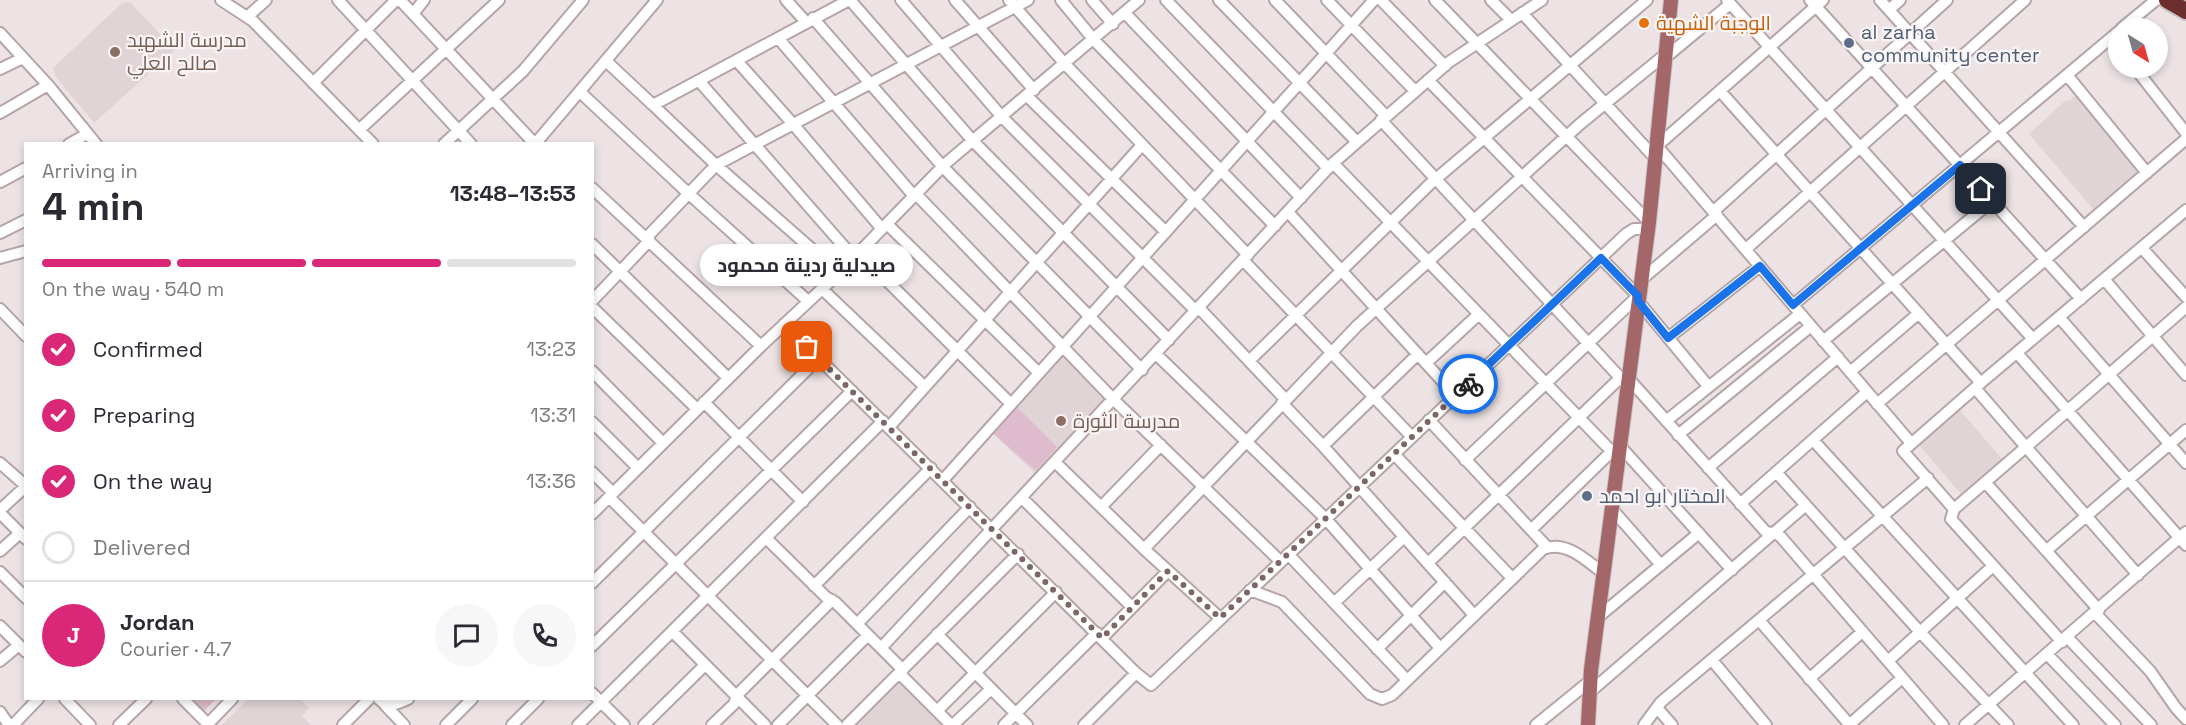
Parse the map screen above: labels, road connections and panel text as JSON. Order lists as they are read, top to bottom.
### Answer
{
  "places": [
    "الوجبة الشهية",
    "al zarha community center",
    "مدرسة الشهيد صالح العلي",
    "صيدلية ردينة محمود",
    "مدرسة الثورة",
    "المختار ابو احمد"
  ],
  "north": "bottom right",
  "page": {
    "heading": ["4 min", "Arriving in", "13:48–13:53"],
    "panel": ["Jordan", "Courier · 4.7"],
    "bubble": "صيدلية ردينة محمود",
    "bar": "On the way · 540 m",
    "list": [
      ["Confirmed", "13:23"],
      ["Preparing", "13:31"],
      ["On the way", "13:36"],
      "Delivered"
    ],
    "round": "J"
  }
}
